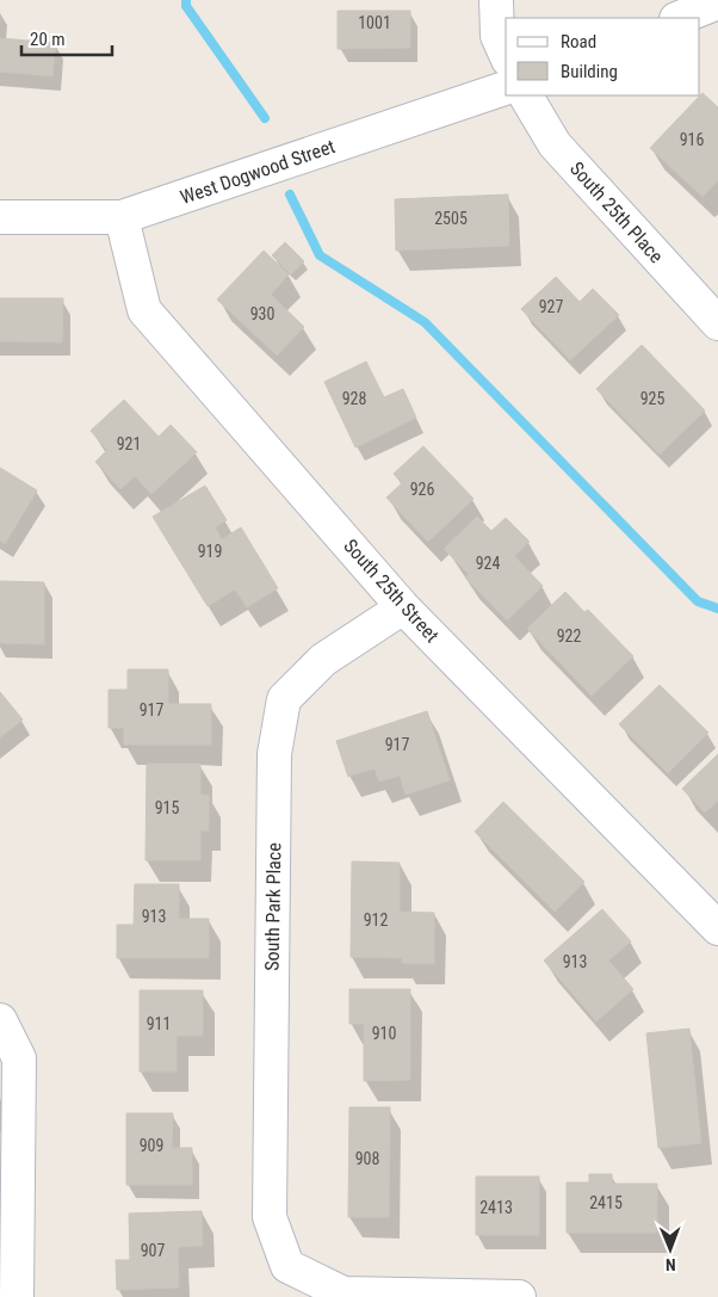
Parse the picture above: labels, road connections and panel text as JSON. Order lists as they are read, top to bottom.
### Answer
{
  "streets": {
    "street": [
      "West Dogwood Street",
      "South 25th Place",
      "South 25th Street",
      "South Park Place"
    ]
  },
  "crossings": [
    ["West Dogwood Street", "South 25th Street"],
    ["South 25th Street", "South Park Place"]
  ],
  "house_numbers": [
    "1001",
    "916",
    "2505",
    "927",
    "930",
    "928",
    "925",
    "921",
    "926",
    "919",
    "924",
    "922",
    "917",
    "917",
    "915",
    "913",
    "912",
    "913",
    "911",
    "910",
    "909",
    "908",
    "2415",
    "2413",
    "907"
  ],
  "legend": ["Road", "Building"],
  "scale_bar": "20 m",
  "north": "bottom"
}
